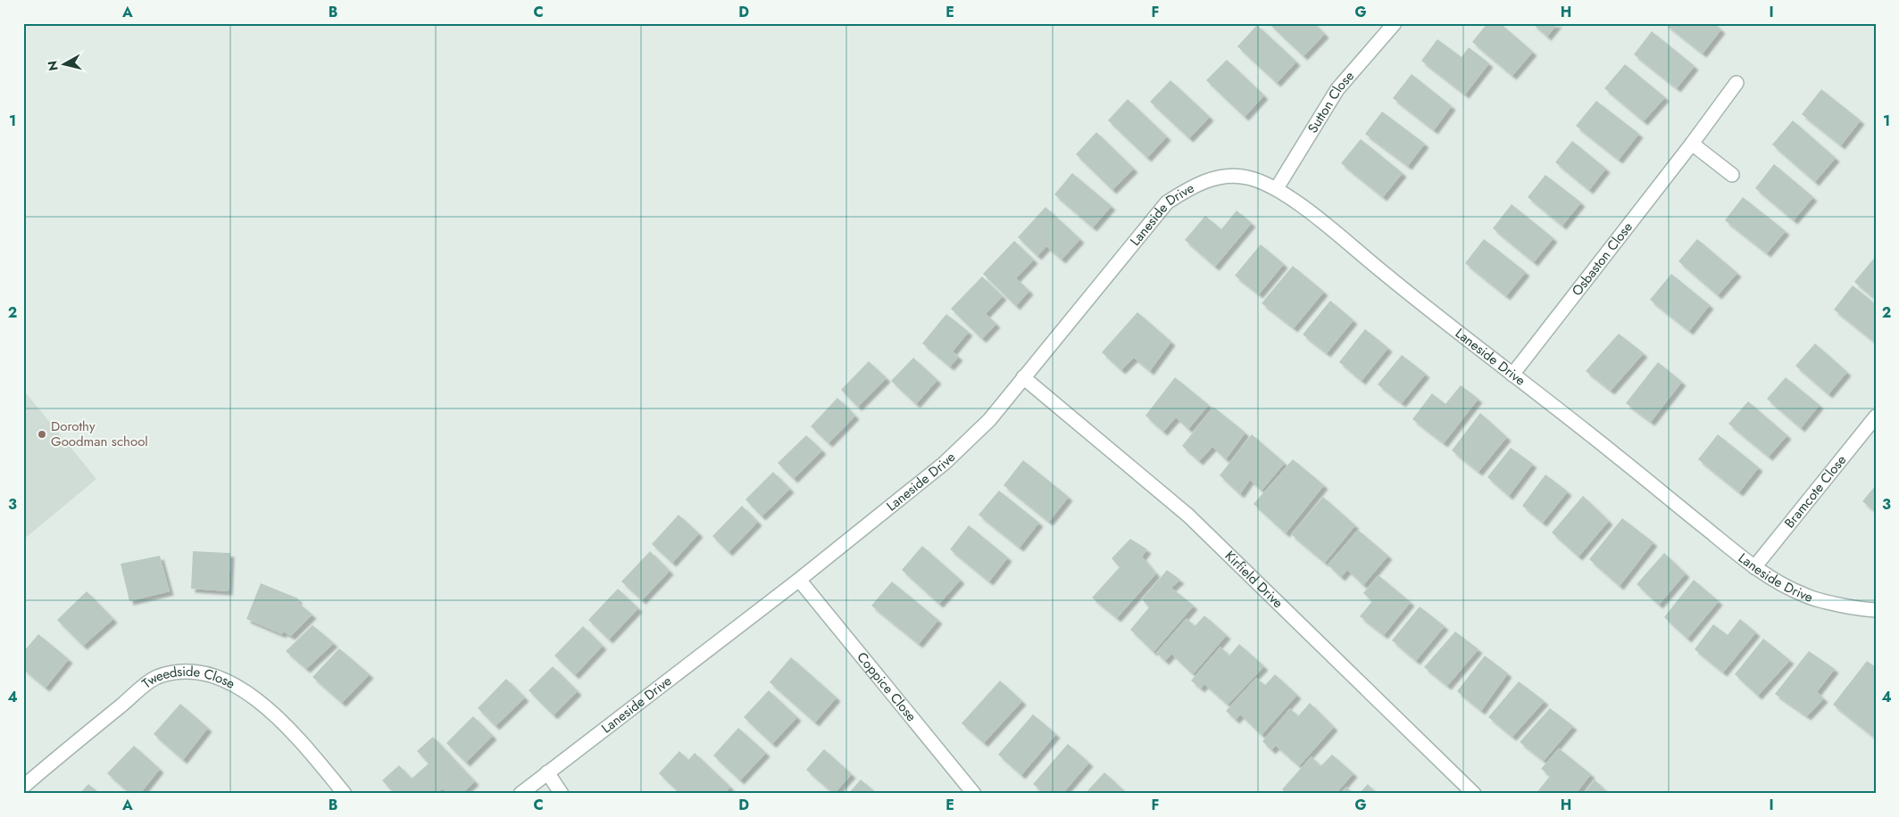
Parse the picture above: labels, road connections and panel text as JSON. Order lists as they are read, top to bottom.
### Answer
{
  "streets": {
    "street": [
      "Sutton Close",
      "Laneside Drive",
      "Osbaston Close",
      "Bramcote Close",
      "Kirfield Drive",
      "Coppice Close",
      "Tweedside Close"
    ]
  },
  "crossings": [
    ["Sutton Close", "Laneside Drive"],
    ["Laneside Drive", "Osbaston Close"],
    ["Laneside Drive", "Bramcote Close"],
    ["Laneside Drive", "Kirfield Drive"],
    ["Laneside Drive", "Coppice Close"]
  ],
  "places": ["Dorothy Goodman school"],
  "north": "left",
  "grid": {
    "columns": [
      "A",
      "B",
      "C",
      "D",
      "E",
      "F",
      "G",
      "H",
      "I"
    ],
    "rows": [
      "1",
      "2",
      "3",
      "4"
    ]
  }
}
